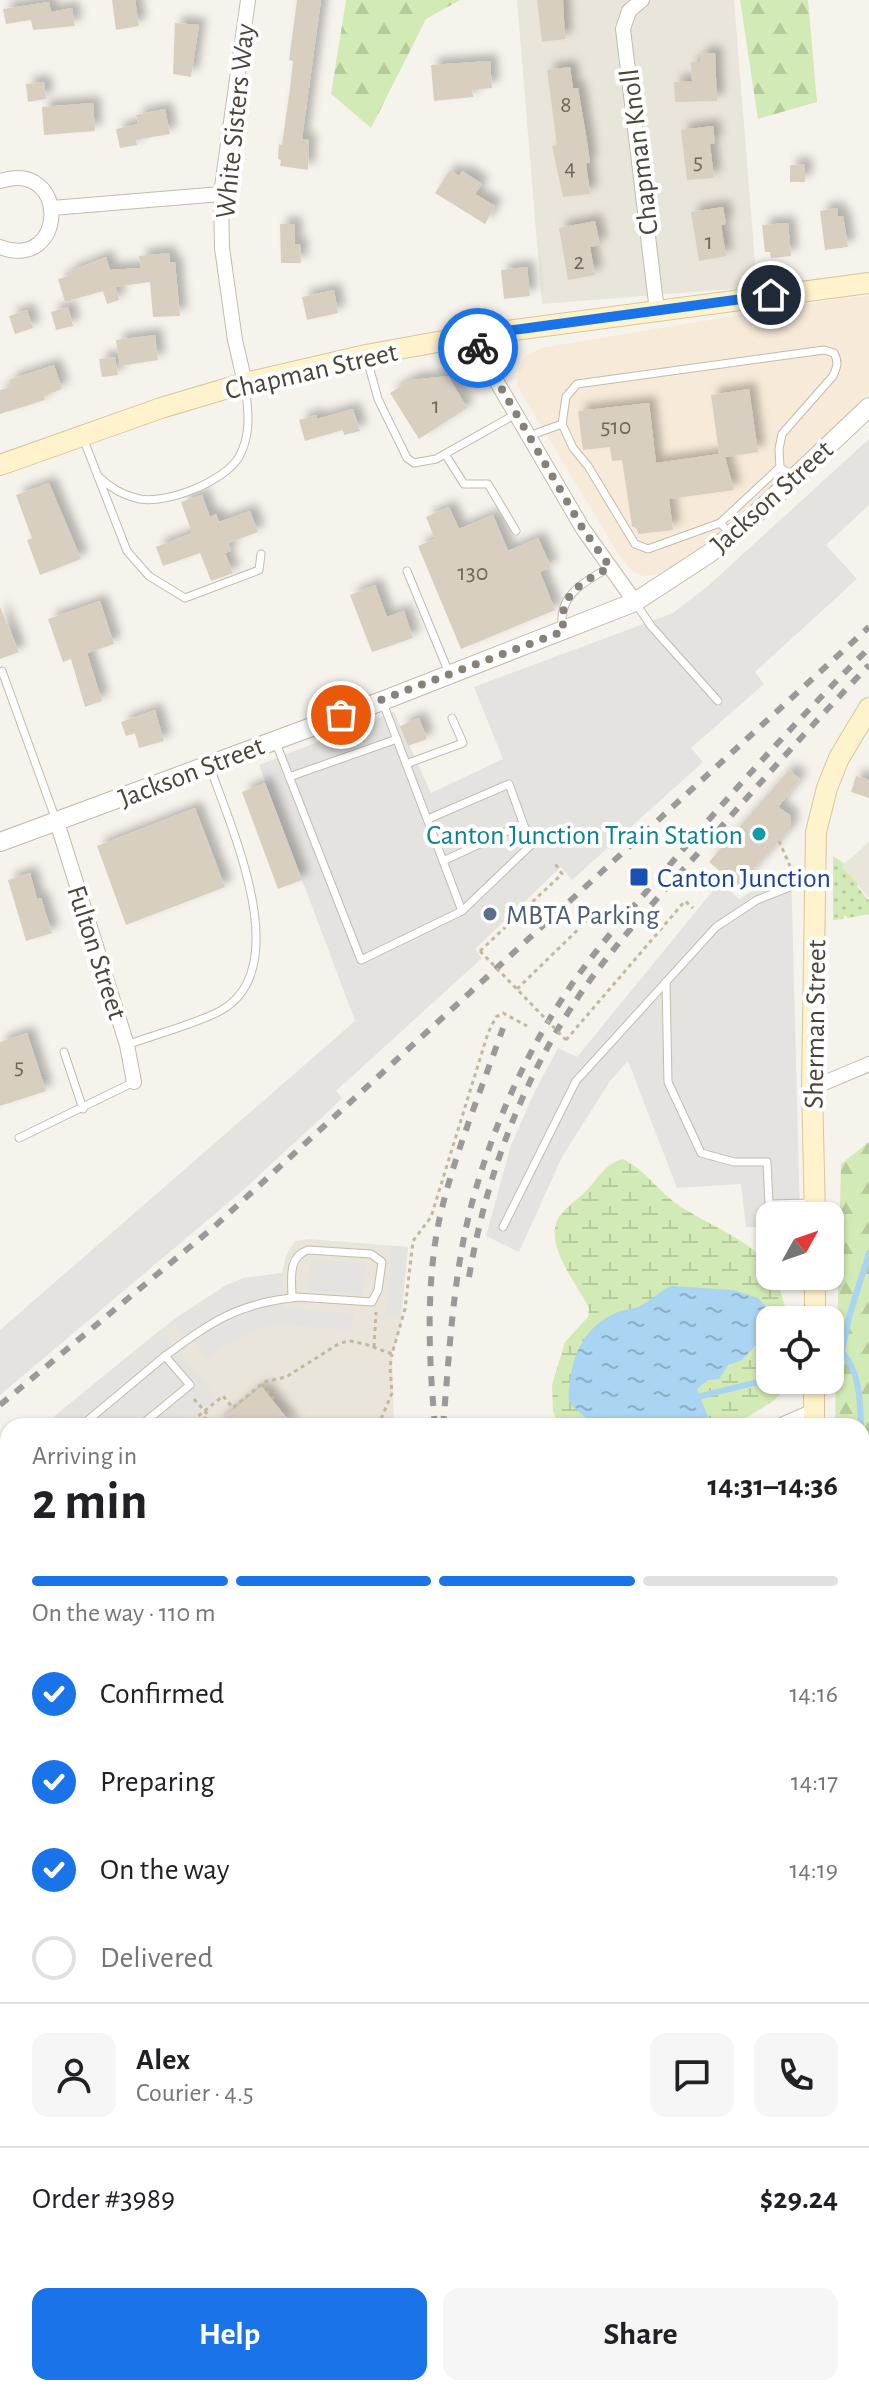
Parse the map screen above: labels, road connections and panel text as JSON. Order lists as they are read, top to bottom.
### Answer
{
  "streets": {
    "main road": ["Chapman Street", "Sherman Street"],
    "street": [
      "White Sisters Way",
      "Chapman Knoll",
      "Jackson Street",
      "Fulton Street"
    ]
  },
  "crossings": [
    ["White Sisters Way", "Chapman Street"],
    ["Chapman Knoll", "Chapman Street"],
    ["Jackson Street", "Fulton Street"]
  ],
  "places": {
    "other": ["Canton Junction Train Station", "MBTA Parking"],
    "transit": ["Canton Junction"]
  },
  "house_numbers": [
    "8",
    "5",
    "4",
    "1",
    "2",
    "1",
    "510",
    "130",
    "5"
  ],
  "north": "top right",
  "page": {
    "heading": ["2 min", "Arriving in", "14:31–14:36"],
    "panel": [
      "Alex",
      "Courier · 4.5",
      "Order #3989",
      "$29.24"
    ],
    "bar": "On the way · 110 m",
    "list": [
      ["Confirmed", "14:16"],
      ["Preparing", "14:17"],
      ["On the way", "14:19"],
      "Delivered"
    ],
    "buttons": ["Help", "Share"]
  }
}
